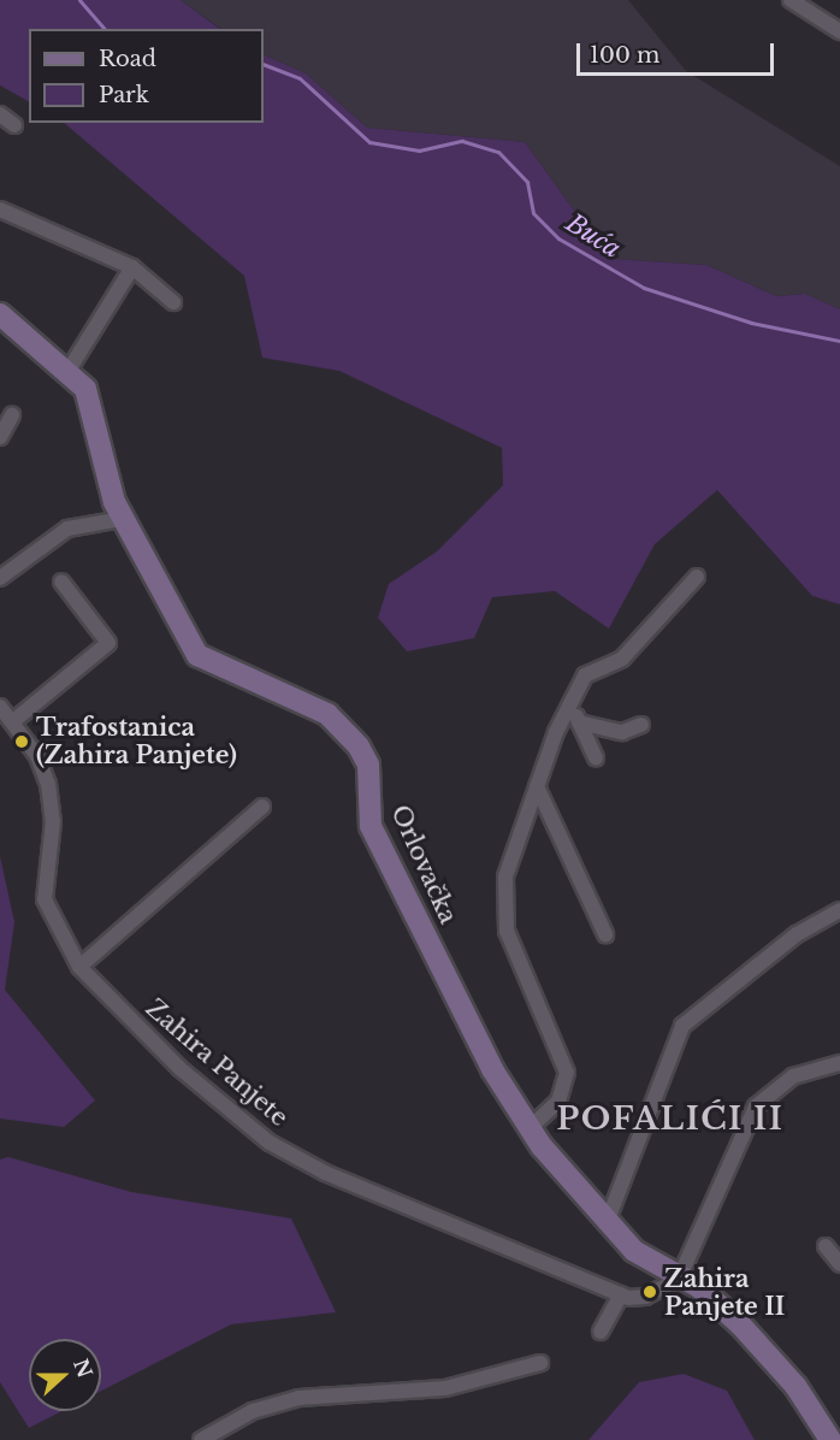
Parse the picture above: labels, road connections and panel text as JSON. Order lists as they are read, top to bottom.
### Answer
{
  "streets": {
    "street": ["Orlovačka", "Zahira Panjete"]
  },
  "crossings": [
    ["Orlovačka", "Zahira Panjete"]
  ],
  "districts": ["POFALIĆI II"],
  "water": ["Buća"],
  "places": ["Trafostanica (Zahira Panjete)", "Zahira Panjete II"],
  "legend": ["Road", "Park"],
  "scale_bar": "100 m",
  "north": "right"
}
